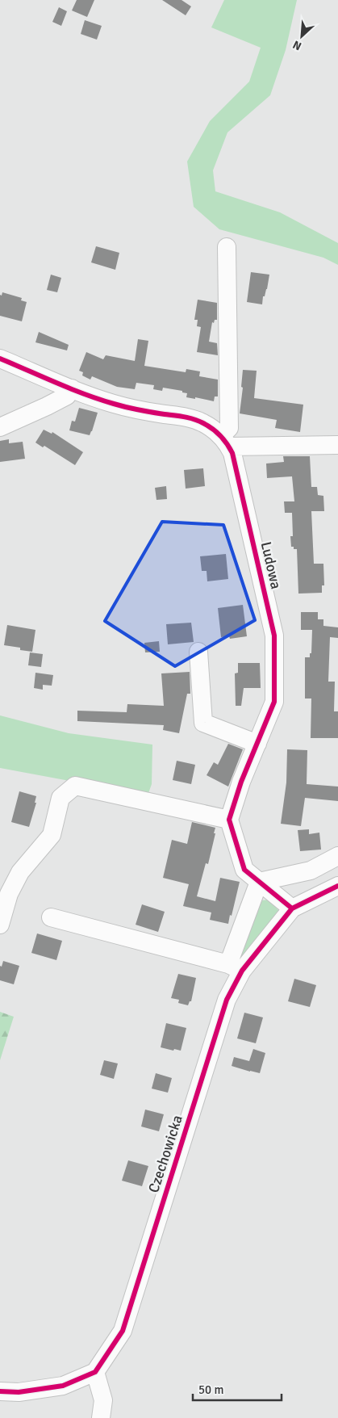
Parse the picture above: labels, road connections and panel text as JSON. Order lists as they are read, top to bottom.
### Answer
{
  "streets": {
    "street": ["Ludowa", "Czechowicka"]
  },
  "scale_bar": "50 m",
  "north": "bottom left"
}
